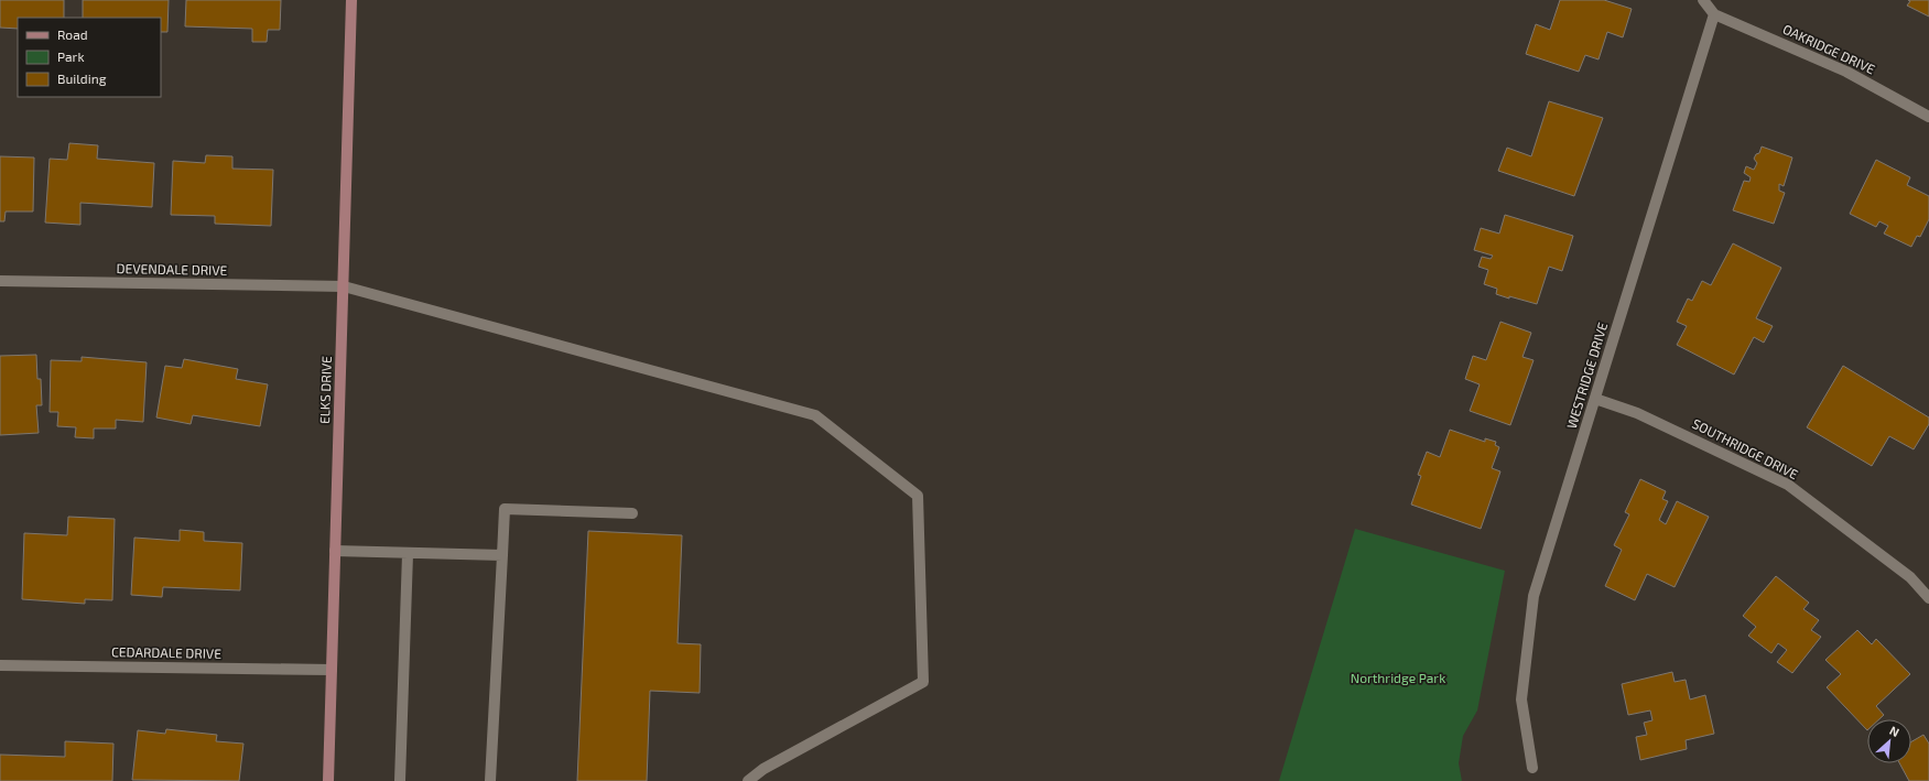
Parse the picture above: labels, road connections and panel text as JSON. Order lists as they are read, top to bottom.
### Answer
{
  "streets": {
    "main road": ["ELKS DRIVE"],
    "street": [
      "OAKRIDGE DRIVE",
      "DEVENDALE DRIVE",
      "WESTRIDGE DRIVE",
      "SOUTHRIDGE DRIVE",
      "CEDARDALE DRIVE"
    ]
  },
  "crossings": [
    ["OAKRIDGE DRIVE", "WESTRIDGE DRIVE"],
    ["DEVENDALE DRIVE", "ELKS DRIVE"],
    ["WESTRIDGE DRIVE", "SOUTHRIDGE DRIVE"],
    ["ELKS DRIVE", "CEDARDALE DRIVE"]
  ],
  "parks": ["Northridge Park"],
  "legend": ["Road", "Park", "Building"],
  "north": "top right"
}
